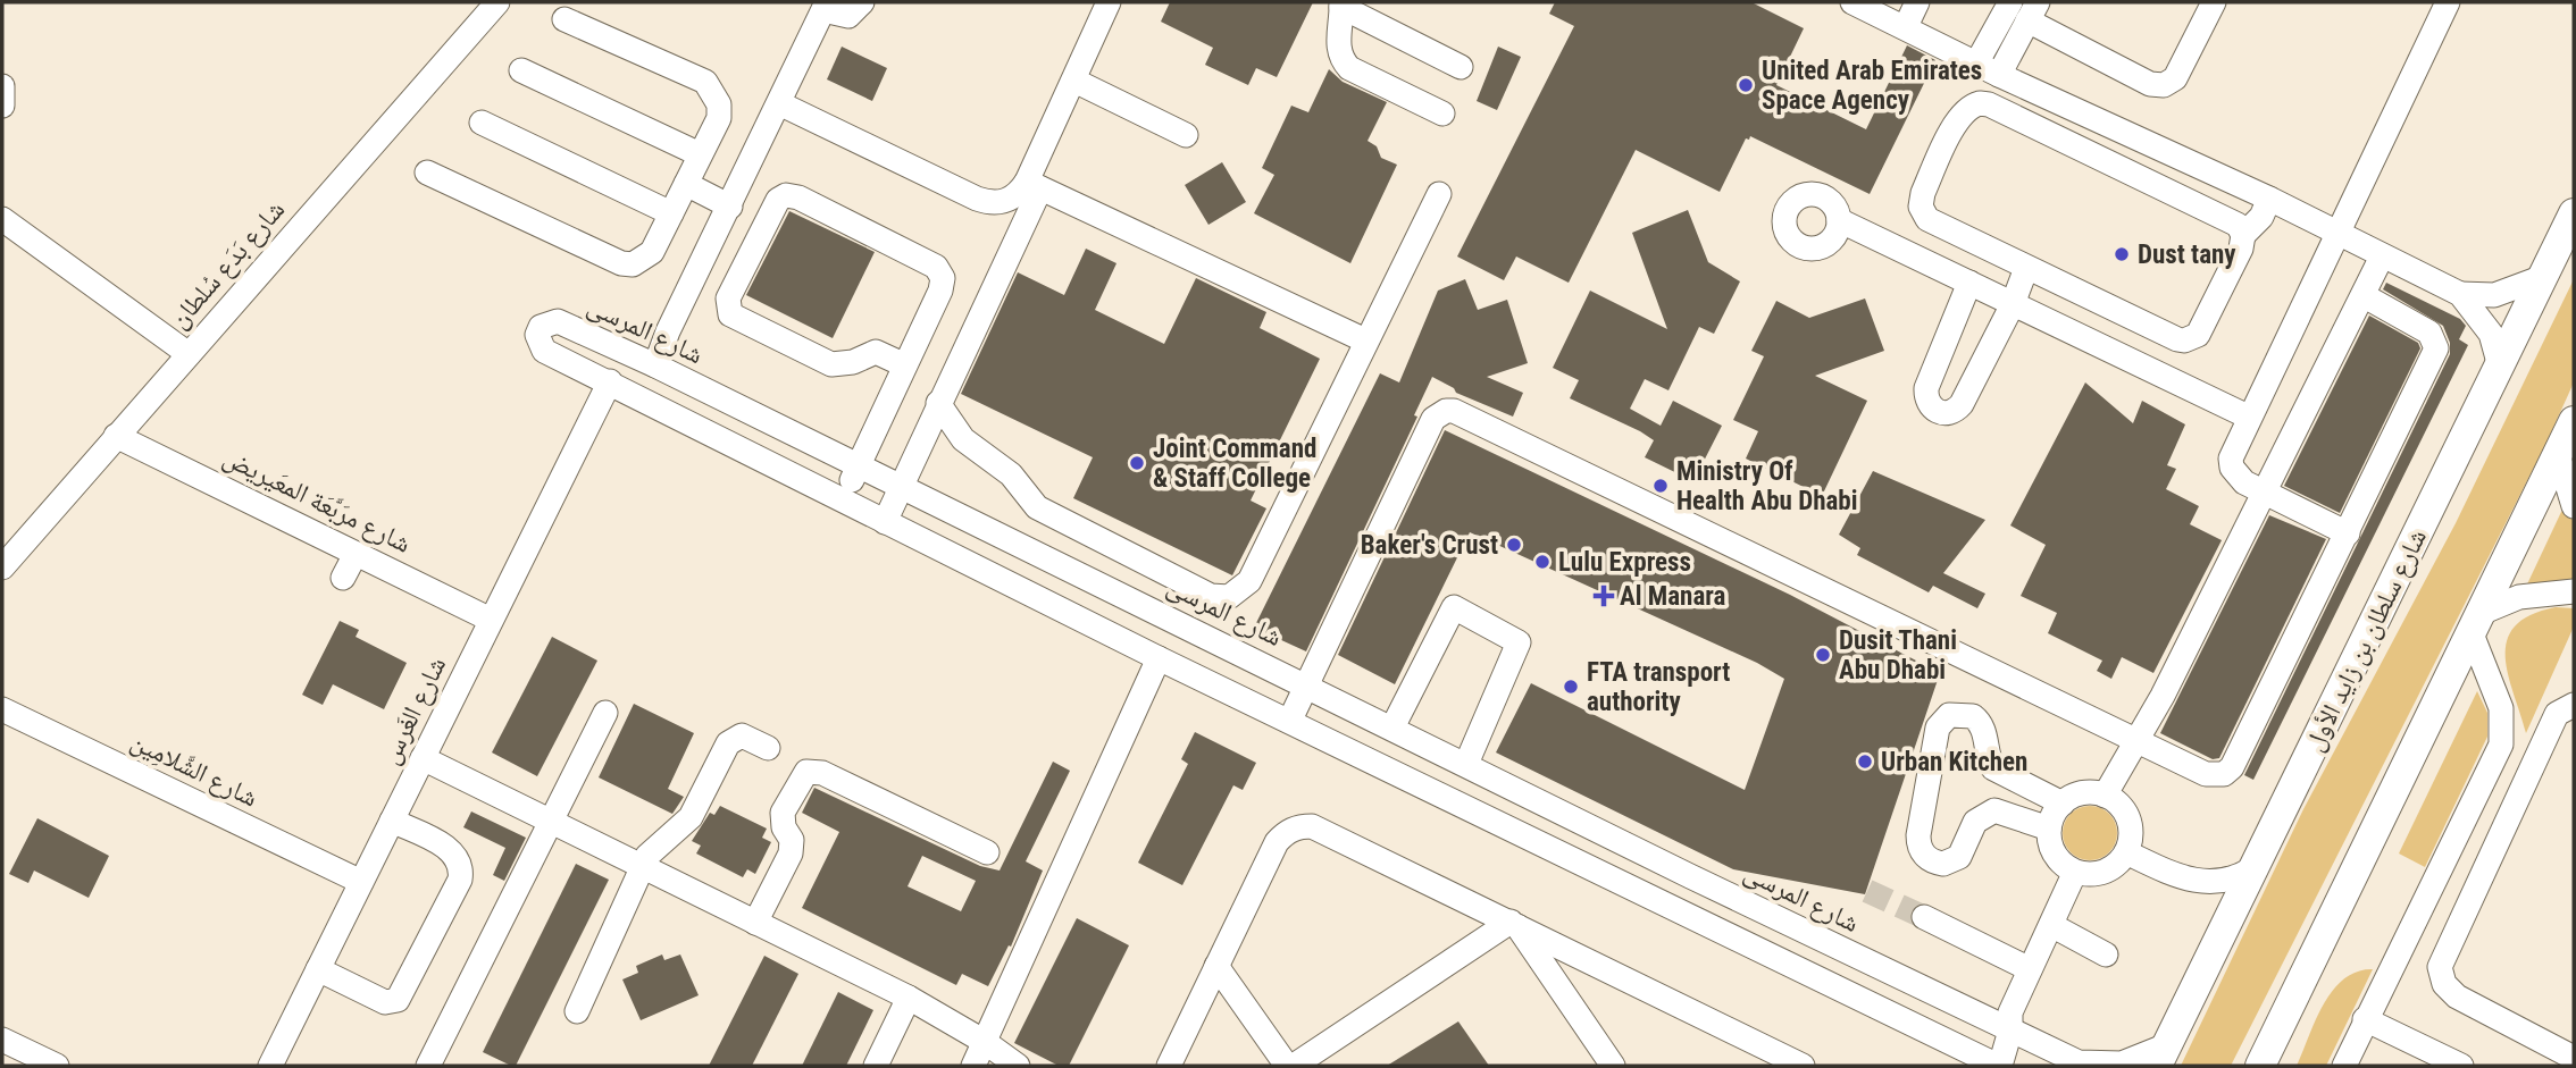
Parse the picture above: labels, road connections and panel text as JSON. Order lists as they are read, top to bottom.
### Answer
{
  "streets": {
    "main road": ["شارع سلطان بن زايد الأول"],
    "street": [
      "شارع بَدَع سُلطان",
      "شارع المرسى",
      "شارع مرَبَّعَة المعَيريض",
      "شارع الغَرس",
      "شارع الشَّلامِين"
    ]
  },
  "crossings": [
    ["شارع بَدَع سُلطان", "شارع مرَبَّعَة المعَيريض"],
    ["شارع المرسى", "شارع سلطان بن زايد الأول"],
    ["شارع المرسى", "شارع الغَرس"],
    ["شارع مرَبَّعَة المعَيريض", "شارع الغَرس"],
    ["شارع الغَرس", "شارع الشَّلامِين"]
  ],
  "places": {
    "other": [
      "United Arab Emirates Space Agency",
      "Dust tany",
      "Joint Command & Staff College",
      "Ministry Of Health Abu Dhabi",
      "Baker's Crust",
      "Lulu Express",
      "Dusit Thani Abu Dhabi",
      "FTA transport authority",
      "Urban Kitchen"
    ],
    "health": ["Al Manara"]
  }
}
